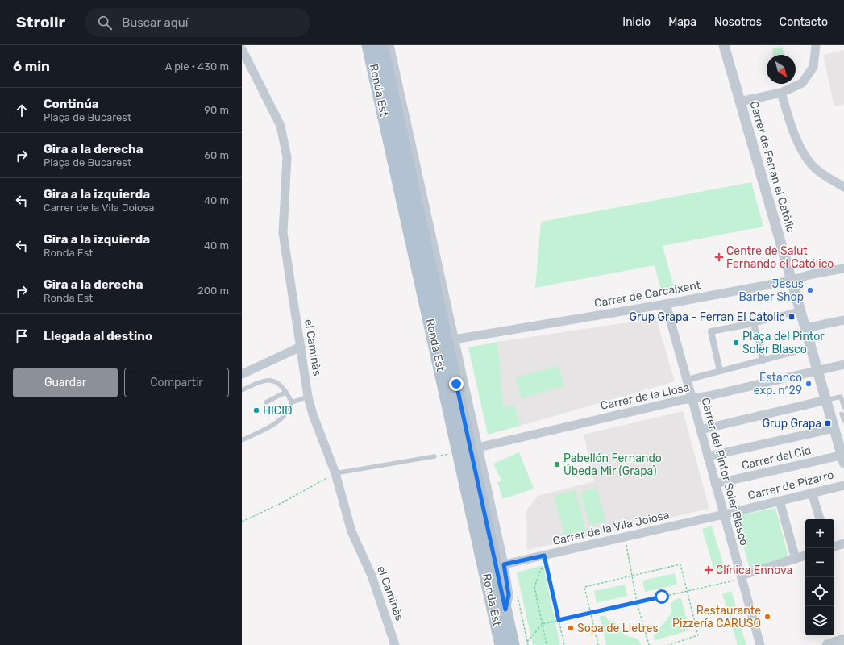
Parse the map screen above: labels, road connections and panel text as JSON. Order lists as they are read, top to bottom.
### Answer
{
  "streets": {
    "main road": ["Ronda Est"],
    "street": [
      "Carrer de Ferran el Catòlic",
      "Carrer de Carcaixent",
      "el Caminàs",
      "Carrer de la Llosa",
      "Carrer del Cid",
      "Carrer del Pintor Soler Blasco",
      "Carrer de Pizarro",
      "Carrer de la Vila Joiosa"
    ]
  },
  "crossings": [
    ["Ronda Est", "Carrer de Carcaixent"],
    ["Ronda Est", "Carrer de la Llosa"],
    ["Ronda Est", "Carrer de la Vila Joiosa"],
    ["Carrer de Ferran el Catòlic", "Carrer de Carcaixent"],
    ["Carrer de Ferran el Catòlic", "Carrer de la Llosa"],
    ["Carrer de Ferran el Catòlic", "Carrer del Cid"],
    ["Carrer de Carcaixent", "Carrer del Pintor Soler Blasco"],
    ["Carrer de la Llosa", "Carrer del Pintor Soler Blasco"],
    ["Carrer del Cid", "Carrer del Pintor Soler Blasco"],
    ["Carrer del Pintor Soler Blasco", "Carrer de Pizarro"],
    ["Carrer del Pintor Soler Blasco", "Carrer de la Vila Joiosa"],
    ["Carrer de Pizarro", "Carrer de la Vila Joiosa"]
  ],
  "places": {
    "health": ["Centre de Salut Fernando el Católico", "Clínica Ennova"],
    "other": [
      "Jesus Barber Shop",
      "Plaça del Pintor Soler Blasco",
      "Estanco exp. nº29",
      "HICID",
      "Pabellón Fernando Úbeda Mir (Grapa)",
      "Restaurante Pizzería CARUSO",
      "Sopa de Lletres"
    ],
    "transit": ["Grup Grapa - Ferran El Catolic", "Grup Grapa"]
  },
  "north": "bottom right",
  "page": {
    "header": "Strollr",
    "search": "Buscar aquí",
    "nav": [
      "Inicio",
      "Mapa",
      "Nosotros",
      "Contacto"
    ],
    "heading": ["6 min", "A pie · 430 m"],
    "list": [
      ["Continúa", "Plaça de Bucarest", "90 m"],
      ["Gira a la derecha", "Plaça de Bucarest", "60 m"],
      ["Gira a la izquierda", "Carrer de la Vila Joiosa", "40 m"],
      ["Gira a la izquierda", "Ronda Est", "40 m"],
      ["Gira a la derecha", "Ronda Est", "200 m"],
      "Llegada al destino"
    ],
    "buttons": ["Guardar", "Compartir"],
    "map_buttons": ["+", "−"]
  }
}
